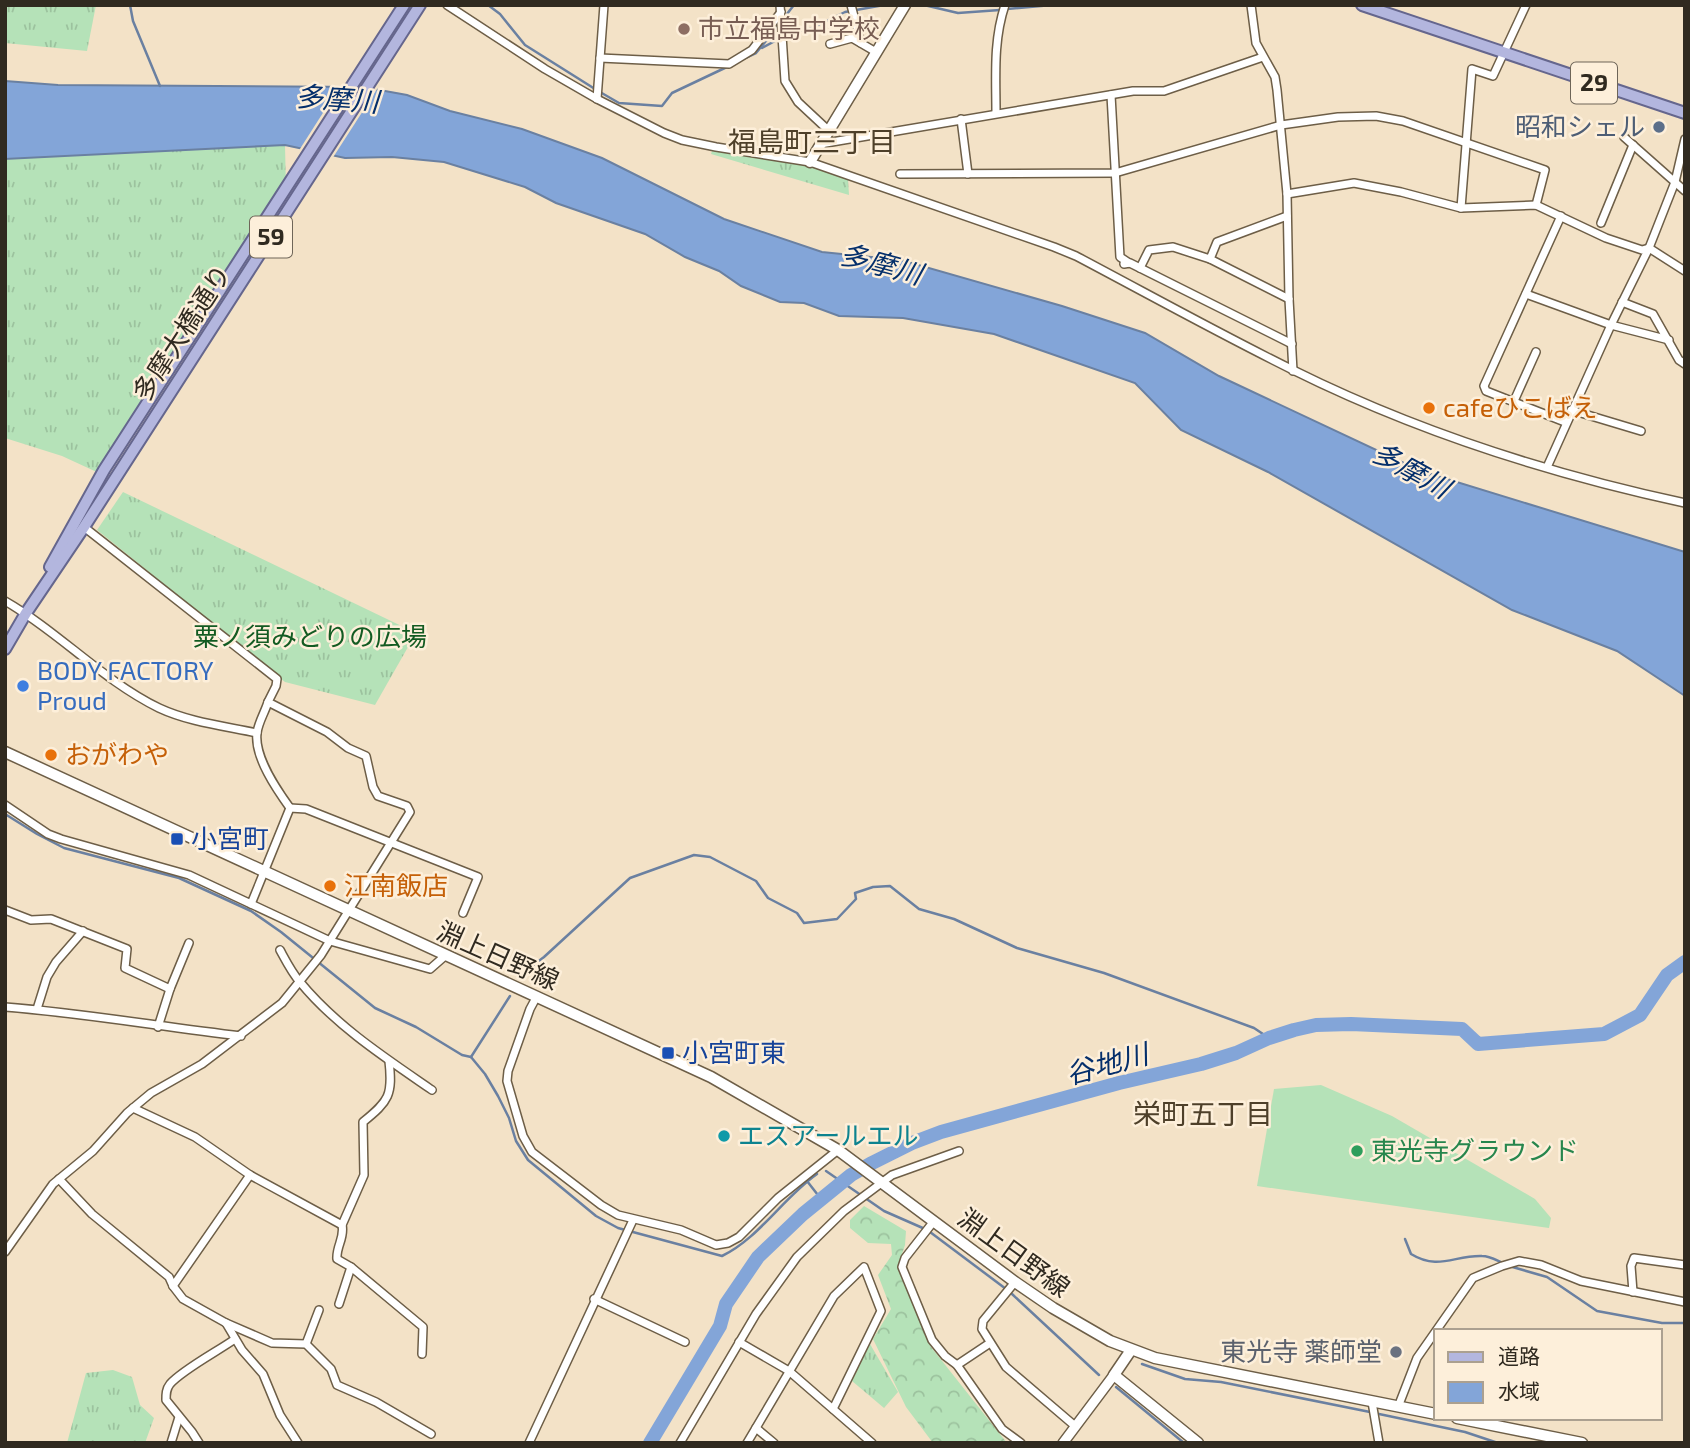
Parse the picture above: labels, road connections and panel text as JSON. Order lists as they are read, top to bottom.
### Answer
{
  "streets": {
    "main road": [
      "29",
      "59",
      "多摩大橋通り",
      "淵上日野線"
    ]
  },
  "districts": ["福島町三丁目", "栄町五丁目"],
  "water": ["多摩川", "谷地川"],
  "parks": ["粟ノ須みどりの広場"],
  "places": {
    "other": [
      "市立福島中学校",
      "昭和シェル",
      "cafeひこばえ",
      "BODY FACTORY Proud",
      "おがわや",
      "江南飯店",
      "エスアールエル",
      "東光寺グラウンド",
      "東光寺 薬師堂"
    ],
    "transit": ["小宮町", "小宮町東"]
  },
  "legend": ["道路", "水域"]
}
